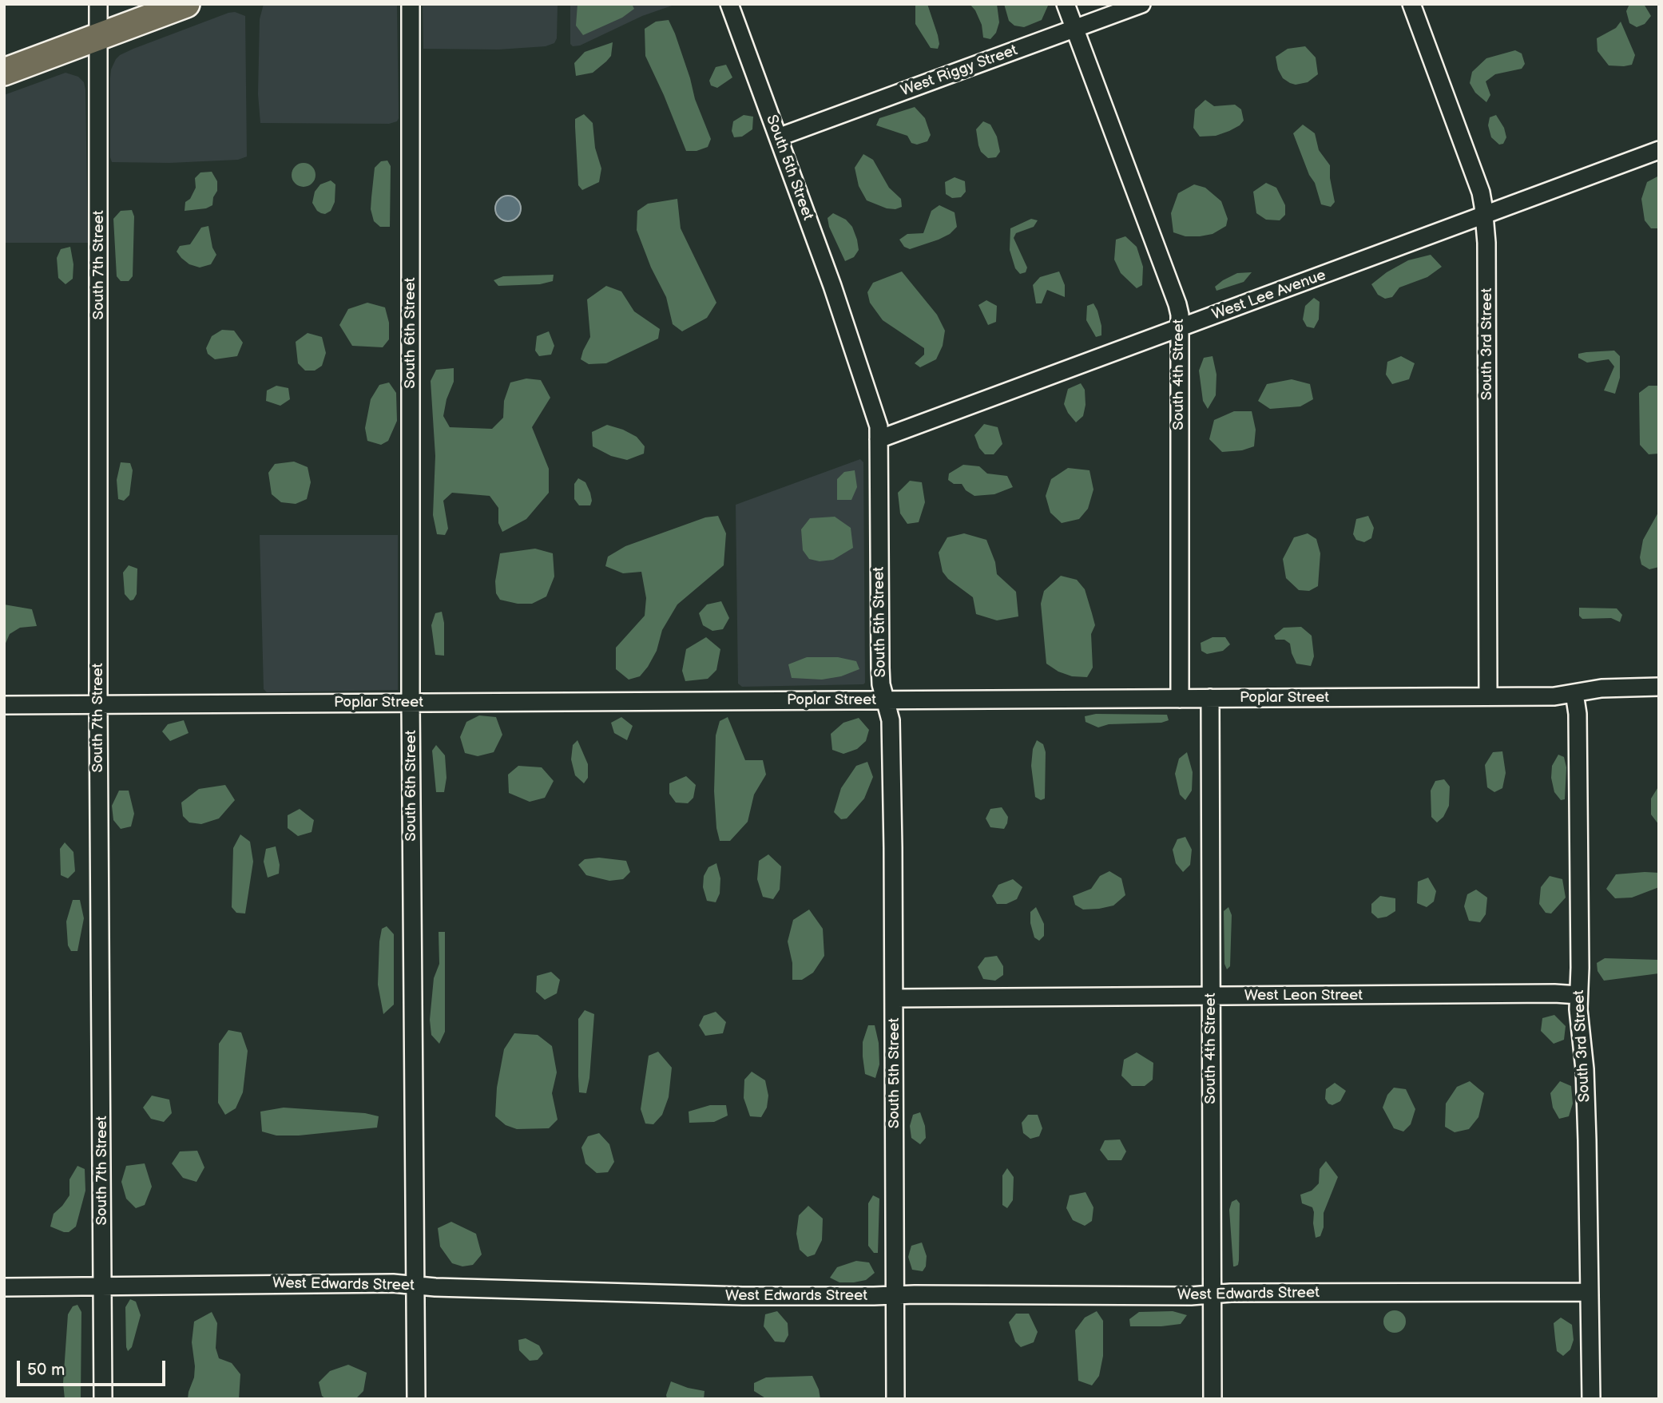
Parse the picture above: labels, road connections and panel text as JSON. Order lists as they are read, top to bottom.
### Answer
{
  "streets": {
    "street": [
      "West Riggy Street",
      "South 5th Street",
      "South 7th Street",
      "West Lee Avenue",
      "South 6th Street",
      "South 3rd Street",
      "South 4th Street",
      "Poplar Street",
      "West Leon Street",
      "West Edwards Street"
    ]
  },
  "crossings": [
    ["West Riggy Street", "South 5th Street"],
    ["West Riggy Street", "South 4th Street"],
    ["South 5th Street", "West Lee Avenue"],
    ["South 5th Street", "Poplar Street"],
    ["South 5th Street", "West Leon Street"],
    ["South 5th Street", "West Edwards Street"],
    ["South 7th Street", "Poplar Street"],
    ["South 7th Street", "West Edwards Street"],
    ["West Lee Avenue", "South 3rd Street"],
    ["West Lee Avenue", "South 4th Street"],
    ["South 6th Street", "Poplar Street"],
    ["South 6th Street", "West Edwards Street"],
    ["South 3rd Street", "Poplar Street"],
    ["South 3rd Street", "West Leon Street"],
    ["South 3rd Street", "West Edwards Street"],
    ["South 4th Street", "Poplar Street"],
    ["South 4th Street", "West Leon Street"],
    ["South 4th Street", "West Edwards Street"]
  ],
  "scale_bar": "50 m"
}
